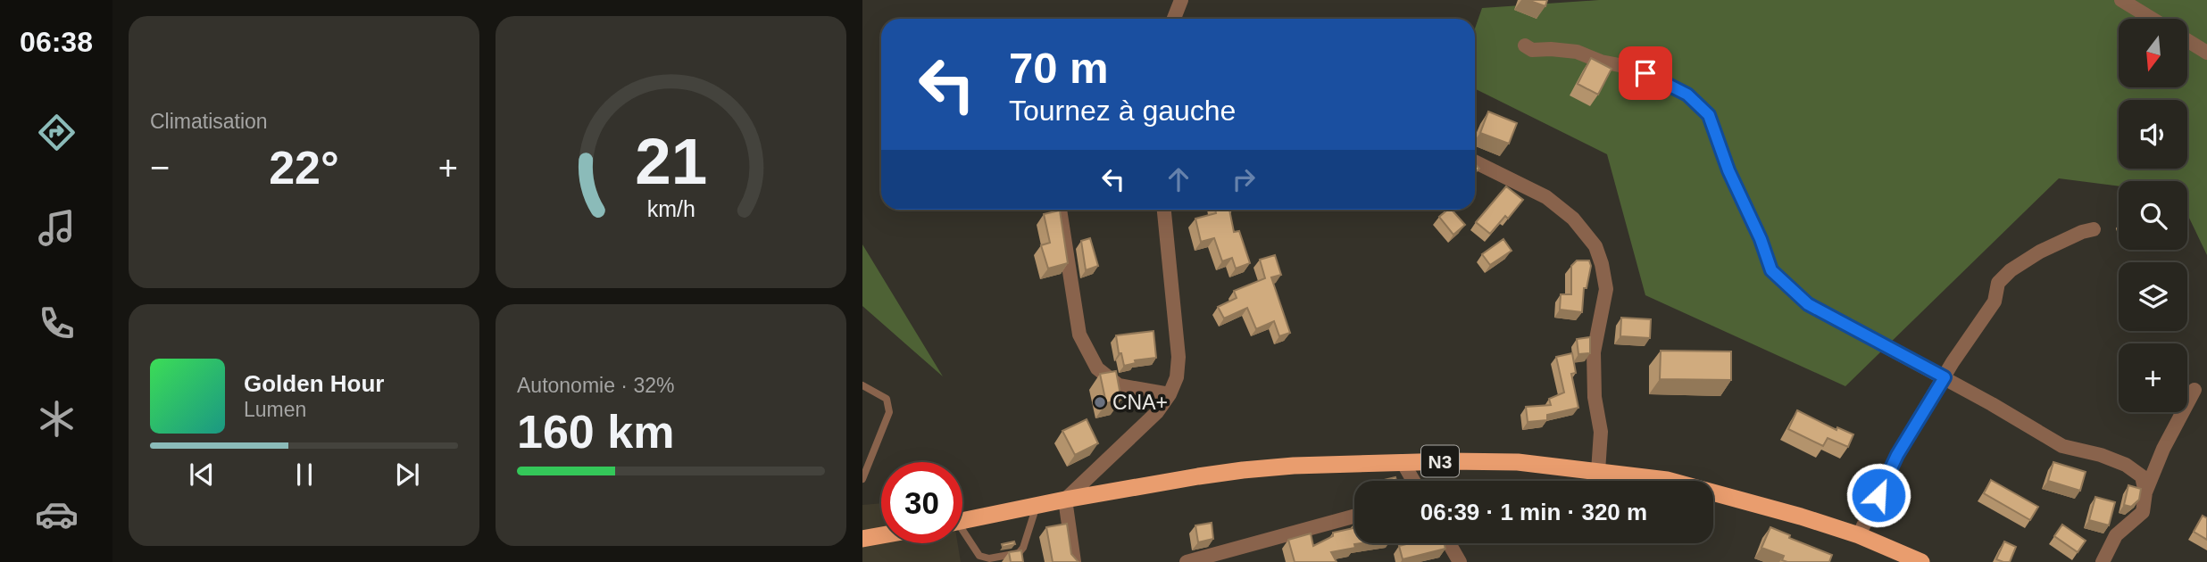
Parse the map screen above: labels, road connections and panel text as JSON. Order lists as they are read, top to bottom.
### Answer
{
  "streets": {
    "highway": ["N3"]
  },
  "places": ["CNA+"],
  "north": "bottom",
  "page": {
    "tabs": "06:38",
    "tile": [
      "Climatisation",
      ["Autonomie · 32%", "160 km"]
    ],
    "map_buttons": "+",
    "turn": ["70 m", "Tournez à gauche"],
    "heat": ["−", "22°", "+"],
    "song": ["Golden Hour", "Lumen"],
    "limit": "30",
    "trip": "06:39 · 1 min · 320 m",
    "gauge": ["21", "km/h"]
  }
}
